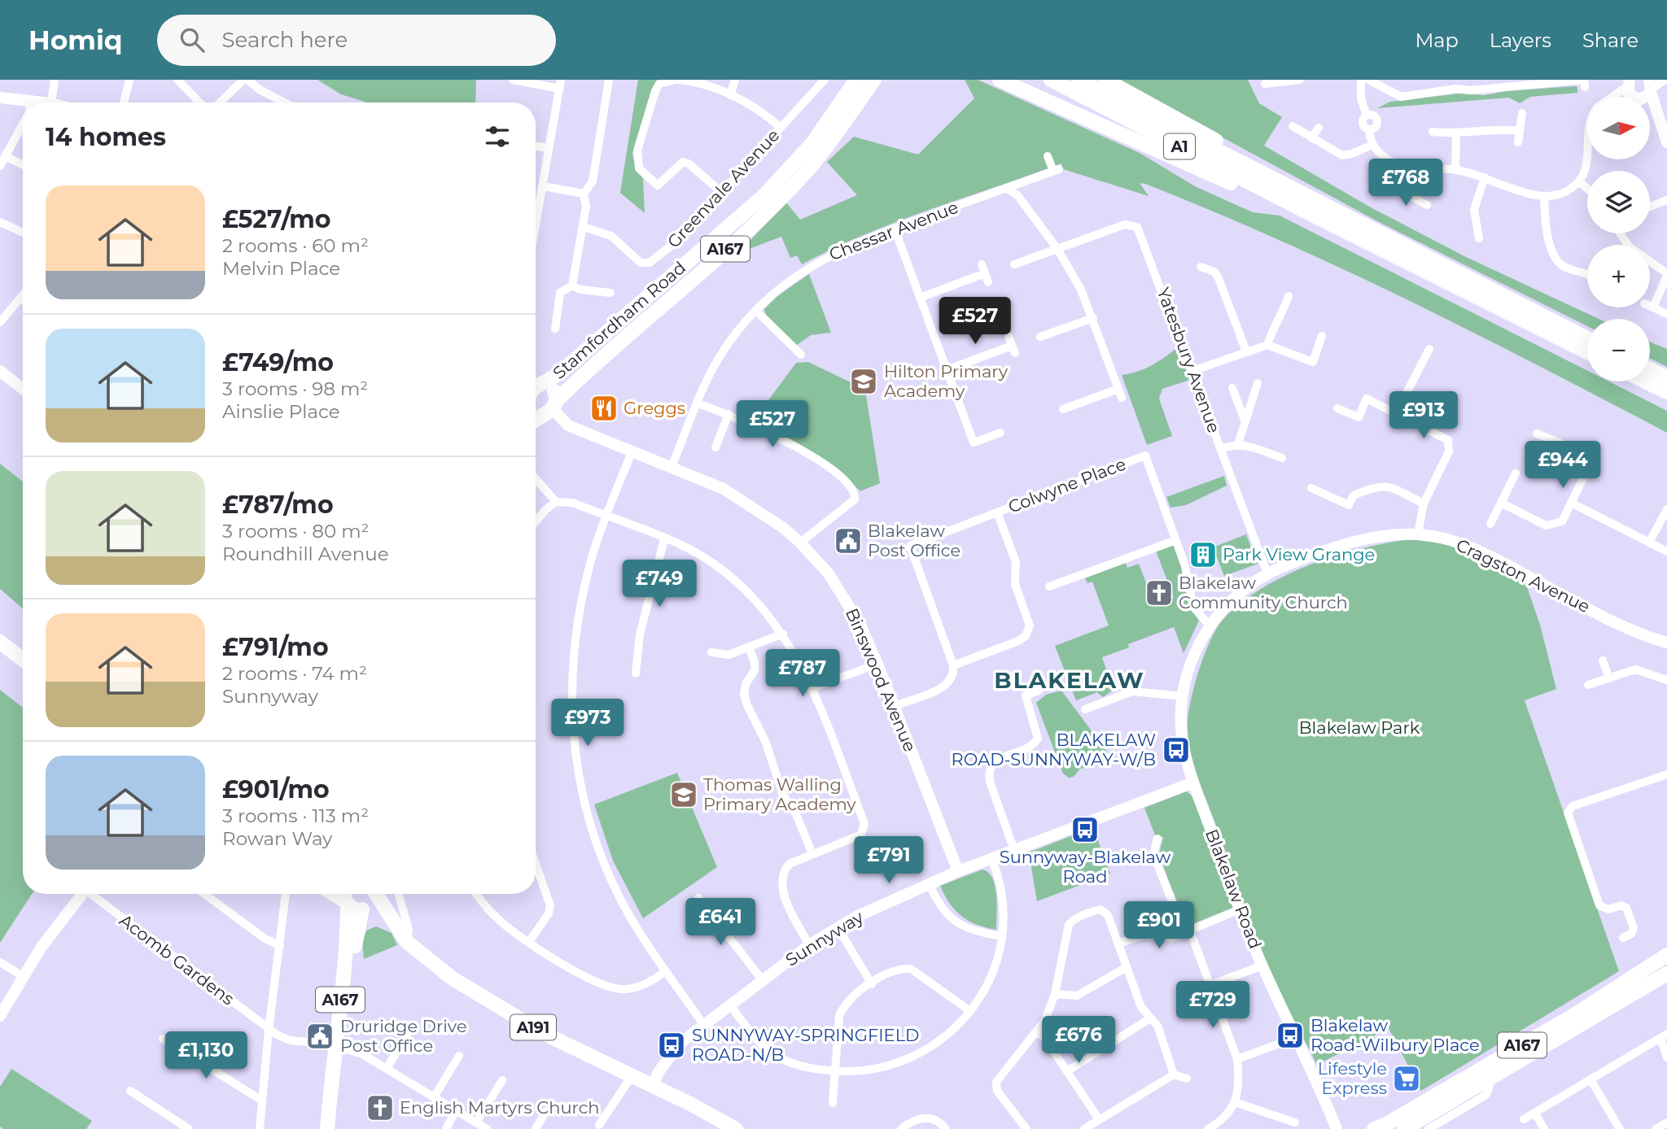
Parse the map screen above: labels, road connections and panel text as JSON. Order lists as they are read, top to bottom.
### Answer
{
  "streets": {
    "main road": [
      "A1",
      "A167",
      "Stamfordham Road",
      "A191"
    ],
    "street": [
      "Greenvale Avenue",
      "Chessar Avenue",
      "Yatesbury Avenue",
      "Colwyne Place",
      "Cragston Avenue",
      "Binswood Avenue",
      "Blakelaw Road",
      "Sunnyway",
      "Acomb Gardens"
    ]
  },
  "crossings": [
    ["Chessar Avenue", "Binswood Avenue"],
    ["A167", "Acomb Gardens"],
    ["Stamfordham Road", "Binswood Avenue"],
    ["Yatesbury Avenue", "Cragston Avenue"],
    ["Colwyne Place", "Cragston Avenue"],
    ["Cragston Avenue", "Blakelaw Road"],
    ["Binswood Avenue", "Sunnyway"],
    ["Blakelaw Road", "Sunnyway"],
    ["Sunnyway", "A191"]
  ],
  "districts": ["BLAKELAW"],
  "parks": ["Blakelaw Park"],
  "places": {
    "school or university": ["Hilton Primary Academy", "Thomas Walling Primary Academy"],
    "restaurant": ["Greggs"],
    "public building": ["Blakelaw Post Office", "Druridge Drive Post Office"],
    "building": ["Park View Grange"],
    "church": ["Blakelaw Community Church", "English Martyrs Church"],
    "bus stop": [
      "BLAKELAW ROAD-SUNNYWAY-W/B",
      "Sunnyway-Blakelaw Road",
      "Blakelaw Road-Wilbury Place",
      "SUNNYWAY-SPRINGFIELD ROAD-N/B"
    ],
    "supermarket": ["Lifestyle Express"]
  },
  "north": "right",
  "page": {
    "header": "Homiq",
    "search": "Search here",
    "nav": ["Map", "Layers", "Share"],
    "map_buttons": ["+", "−"],
    "heading": "14 homes",
    "price": [
      "£768",
      "£527",
      "£913",
      "£527",
      "£944",
      "£749",
      "£787",
      "£973",
      "£791",
      "£641",
      "£901",
      "£729",
      "£676",
      "£1,130"
    ],
    "list": [
      {
        "name": "£527/mo",
        "note": "2 rooms · 60 m² · Melvin Place"
      },
      {
        "name": "£749/mo",
        "note": "3 rooms · 98 m² · Ainslie Place"
      },
      {
        "name": "£787/mo",
        "note": "3 rooms · 80 m² · Roundhill Avenue"
      },
      {
        "name": "£791/mo",
        "note": "2 rooms · 74 m² · Sunnyway"
      },
      {
        "name": "£901/mo",
        "note": "3 rooms · 113 m² · Rowan Way"
      }
    ]
  }
}
